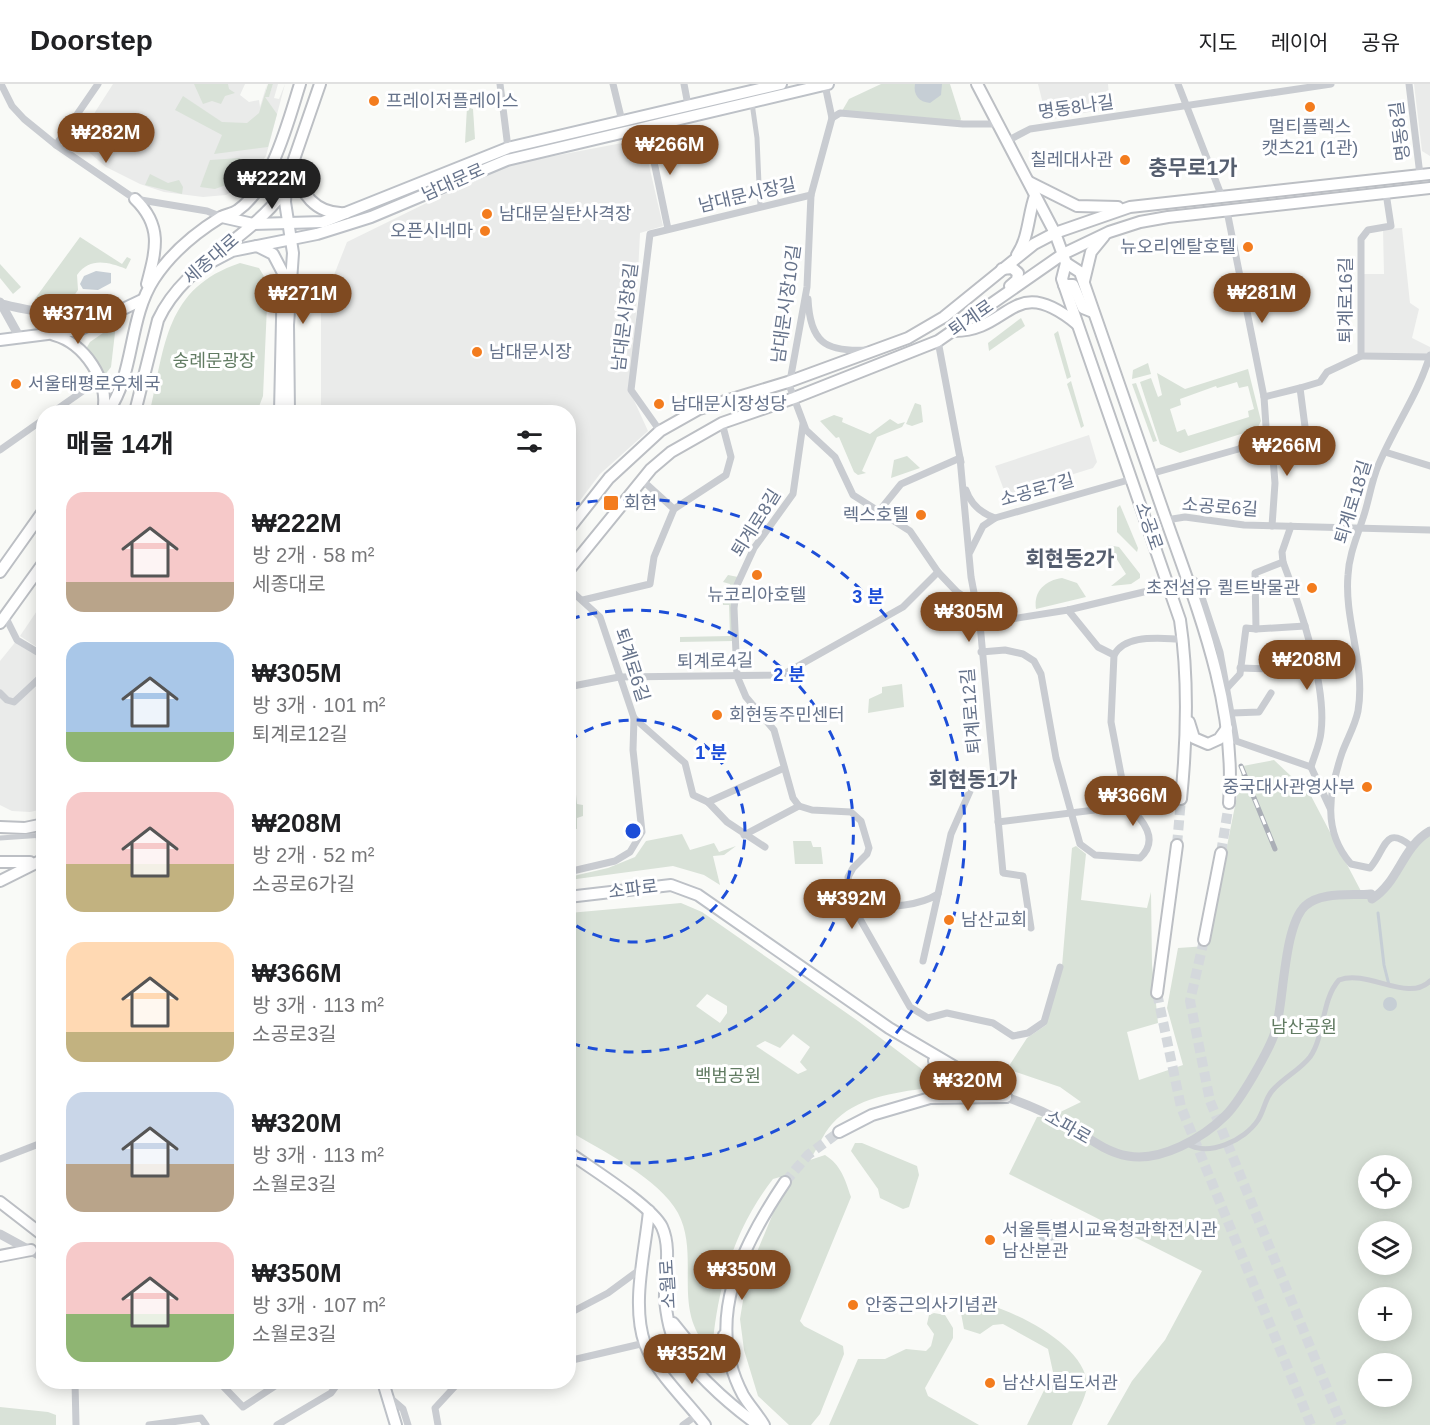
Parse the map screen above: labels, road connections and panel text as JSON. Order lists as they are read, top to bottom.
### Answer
{
  "streets": {
    "main road": [
      "남대문로",
      "세종대로",
      "퇴계로",
      "소공로",
      "소파로",
      "소월로"
    ],
    "street": [
      "명동8나길",
      "명동8길",
      "남대문시장길",
      "퇴계로16길",
      "남대문시장10길",
      "남대문시장8길",
      "소공로7길",
      "퇴계로18길",
      "소공로6길",
      "퇴계로8길",
      "퇴계로4길",
      "퇴계로6길",
      "퇴계로12길"
    ]
  },
  "crossings": [
    ["명동8나길", "소공로"],
    ["명동8길", "퇴계로"],
    ["남대문로", "세종대로"],
    ["남대문시장길", "남대문시장10길"],
    ["남대문시장길", "남대문시장8길"],
    ["퇴계로16길", "퇴계로"],
    ["퇴계로16길", "퇴계로18길"],
    ["남대문시장10길", "퇴계로"],
    ["남대문시장8길", "퇴계로"],
    ["퇴계로", "소공로"],
    ["퇴계로", "퇴계로12길"],
    ["소공로7길", "소공로"],
    ["소공로7길", "퇴계로12길"],
    ["퇴계로18길", "소공로6길"],
    ["퇴계로18길", "소파로"],
    ["소공로6길", "소공로"],
    ["퇴계로8길", "퇴계로4길"],
    ["퇴계로4길", "퇴계로6길"]
  ],
  "districts": ["충무로1가", "회현동2가", "회현동1가"],
  "parks": ["숭례문광장", "남산공원", "백범공원"],
  "places": {
    "other": [
      "프레이저플레이스",
      "멀티플렉스 캣츠21 (1관)",
      "칠레대사관",
      "남대문실탄사격장",
      "오픈시네마",
      "뉴오리엔탈호텔",
      "남대문시장",
      "서울태평로우체국",
      "남대문시장성당",
      "렉스호텔",
      "뉴코리아호텔",
      "초전섬유 퀼트박물관",
      "회현동주민센터",
      "중국대사관영사부",
      "남산교회",
      "서울특별시교육청과학전시관 남산분관",
      "안중근의사기념관",
      "남산시립도서관"
    ],
    "transit": ["회현"]
  },
  "page": {
    "header": "Doorstep",
    "nav": ["지도", "레이어", "공유"],
    "price": [
      "₩282M",
      "₩266M",
      "₩222M",
      "₩281M",
      "₩271M",
      "₩371M",
      "₩266M",
      "₩305M",
      "₩208M",
      "₩366M",
      "₩392M",
      "₩320M",
      "₩350M",
      "₩352M"
    ],
    "heading": "매물 14개",
    "list": [
      {
        "name": "₩222M",
        "note": "방 2개 · 58 m² · 세종대로"
      },
      {
        "name": "₩305M",
        "note": "방 3개 · 101 m² · 퇴계로12길"
      },
      {
        "name": "₩208M",
        "note": "방 2개 · 52 m² · 소공로6가길"
      },
      {
        "name": "₩366M",
        "note": "방 3개 · 113 m² · 소공로3길"
      },
      {
        "name": "₩320M",
        "note": "방 3개 · 113 m² · 소월로3길"
      },
      {
        "name": "₩350M",
        "note": "방 3개 · 107 m² · 소월로3길"
      }
    ],
    "map_buttons": ["+", "−"]
  },
  "rings": ["3 분", "2 분", "1 분"]
}
